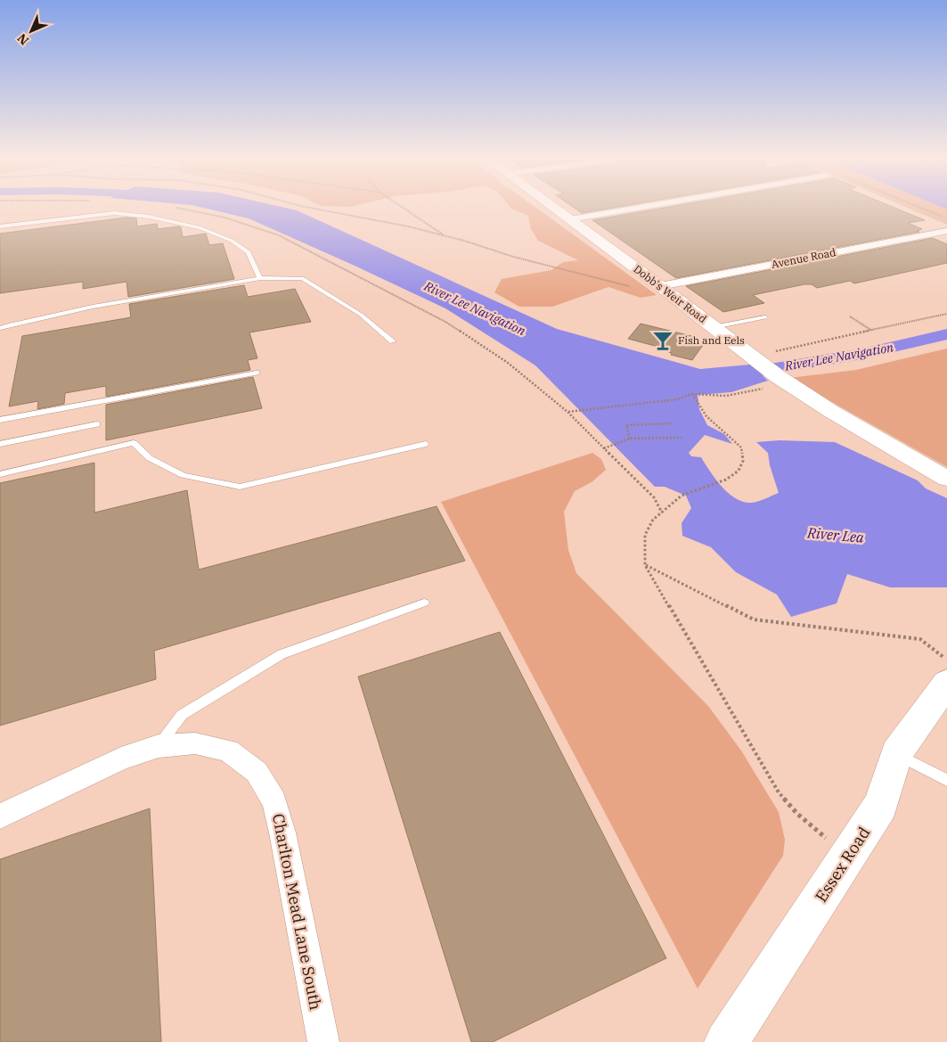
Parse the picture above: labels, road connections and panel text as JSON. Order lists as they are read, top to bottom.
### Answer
{
  "streets": {
    "street": [
      "Avenue Road",
      "Dobb's Weir Road",
      "Essex Road",
      "Charlton Mead Lane South"
    ]
  },
  "crossings": [
    ["Avenue Road", "Dobb's Weir Road"]
  ],
  "water": ["River Lee Navigation", "River Lea"],
  "places": {
    "bar": ["Fish and Eels"]
  },
  "north": "bottom left"
}
